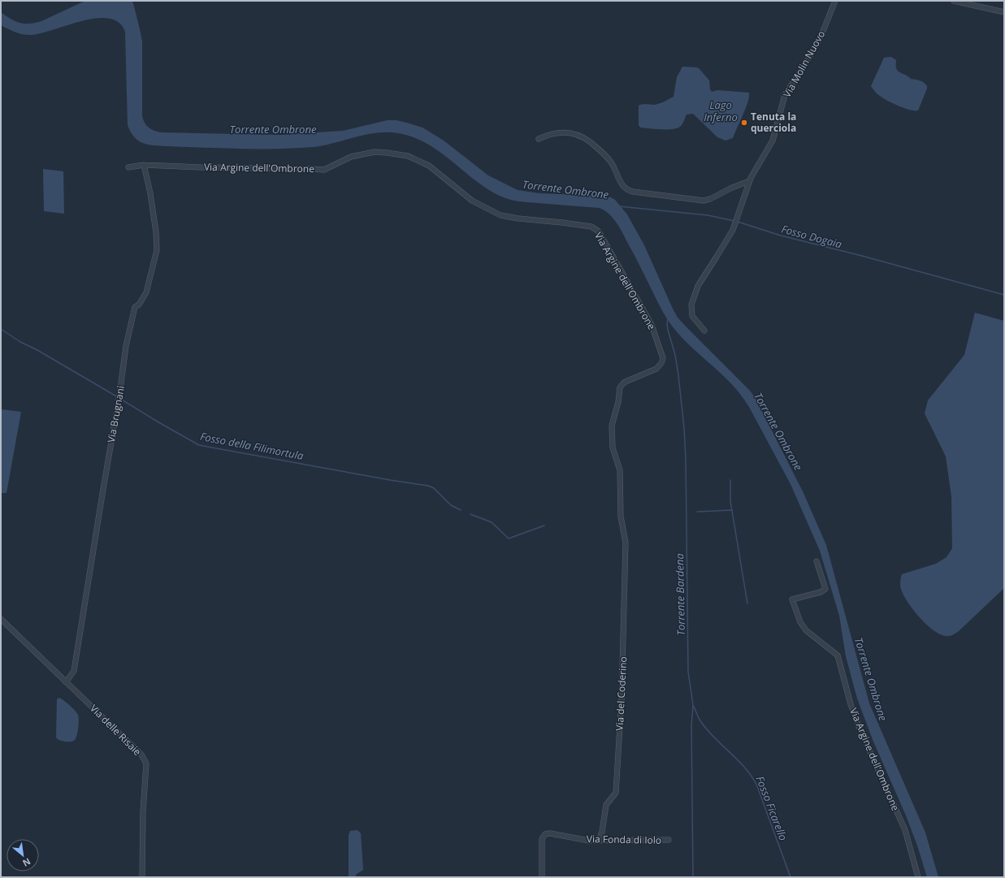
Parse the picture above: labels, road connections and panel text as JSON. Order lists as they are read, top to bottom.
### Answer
{
  "streets": {
    "street": [
      "Via Molin Nuovo",
      "Via Argine dell'Ombrone",
      "Via Brugnani",
      "Via del Coderino",
      "Via delle Risaie",
      "Via Fonda di Iolo"
    ]
  },
  "crossings": [
    ["Via Argine dell'Ombrone", "Via Brugnani"],
    ["Via Argine dell'Ombrone", "Via del Coderino"],
    ["Via Brugnani", "Via delle Risaie"],
    ["Via del Coderino", "Via Fonda di Iolo"]
  ],
  "water": [
    "Lago Inferno",
    "Torrente Ombrone",
    "Fosso Dogaia",
    "Fosso della Filimortula",
    "Torrente Bardena",
    "Fosso Ficarello"
  ],
  "places": ["Tenuta la querciola"],
  "north": "bottom right"
}
